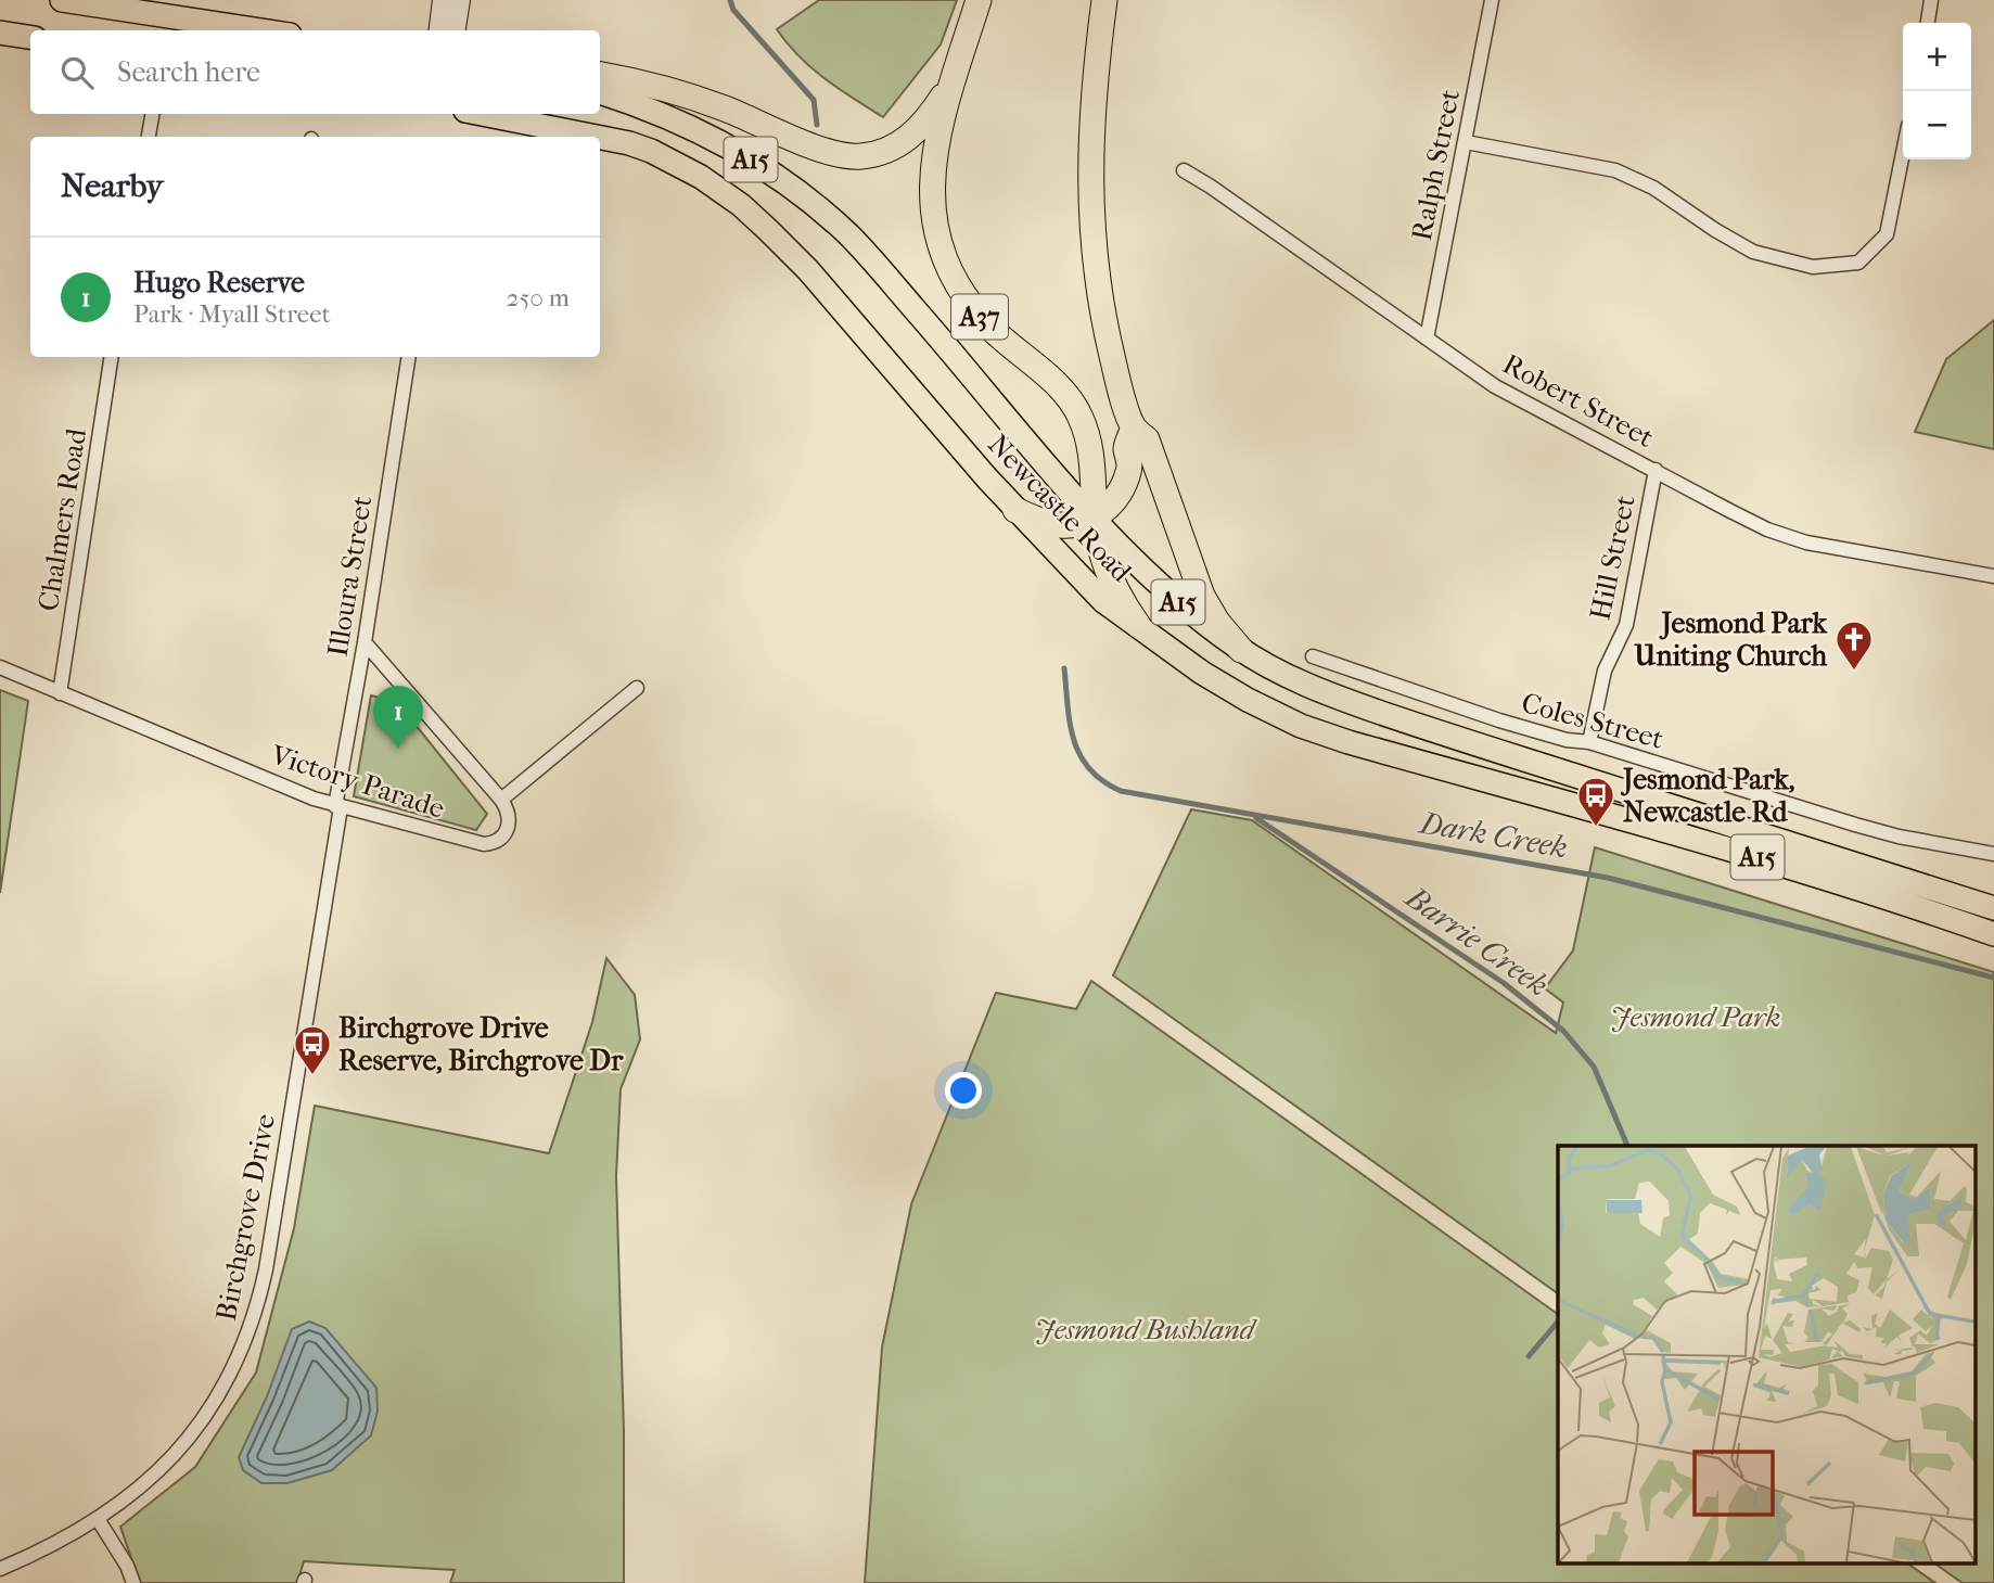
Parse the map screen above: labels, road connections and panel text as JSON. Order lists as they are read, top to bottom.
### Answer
{
  "streets": {
    "highway": ["A15", "A37", "Newcastle Road"],
    "street": [
      "Ralph Street",
      "Robert Street",
      "Chalmers Road",
      "Hill Street",
      "Illoura Street",
      "Coles Street",
      "Victory Parade",
      "Birchgrove Drive"
    ]
  },
  "crossings": [
    ["Ralph Street", "Robert Street"],
    ["A37", "Newcastle Road"],
    ["Robert Street", "Hill Street"],
    ["Chalmers Road", "Victory Parade"],
    ["Hill Street", "Coles Street"],
    ["Illoura Street", "Victory Parade"],
    ["Illoura Street", "Birchgrove Drive"],
    ["Victory Parade", "Birchgrove Drive"]
  ],
  "water": ["Dark Creek", "Barrie Creek"],
  "parks": ["Jesmond Park", "Jesmond Bushland"],
  "places": {
    "church": ["Jesmond Park Uniting Church"],
    "bus stop": ["Jesmond Park, Newcastle Rd", "Birchgrove Drive Reserve, Birchgrove Dr"]
  },
  "page": {
    "map_buttons": ["+", "−"],
    "search": "Search here",
    "heading": "Nearby",
    "list": [
      {
        "mark": "1",
        "name": "Hugo Reserve",
        "note": "Park · Myall Street",
        "value": "250 m"
      }
    ],
    "pins": "1"
  }
}
